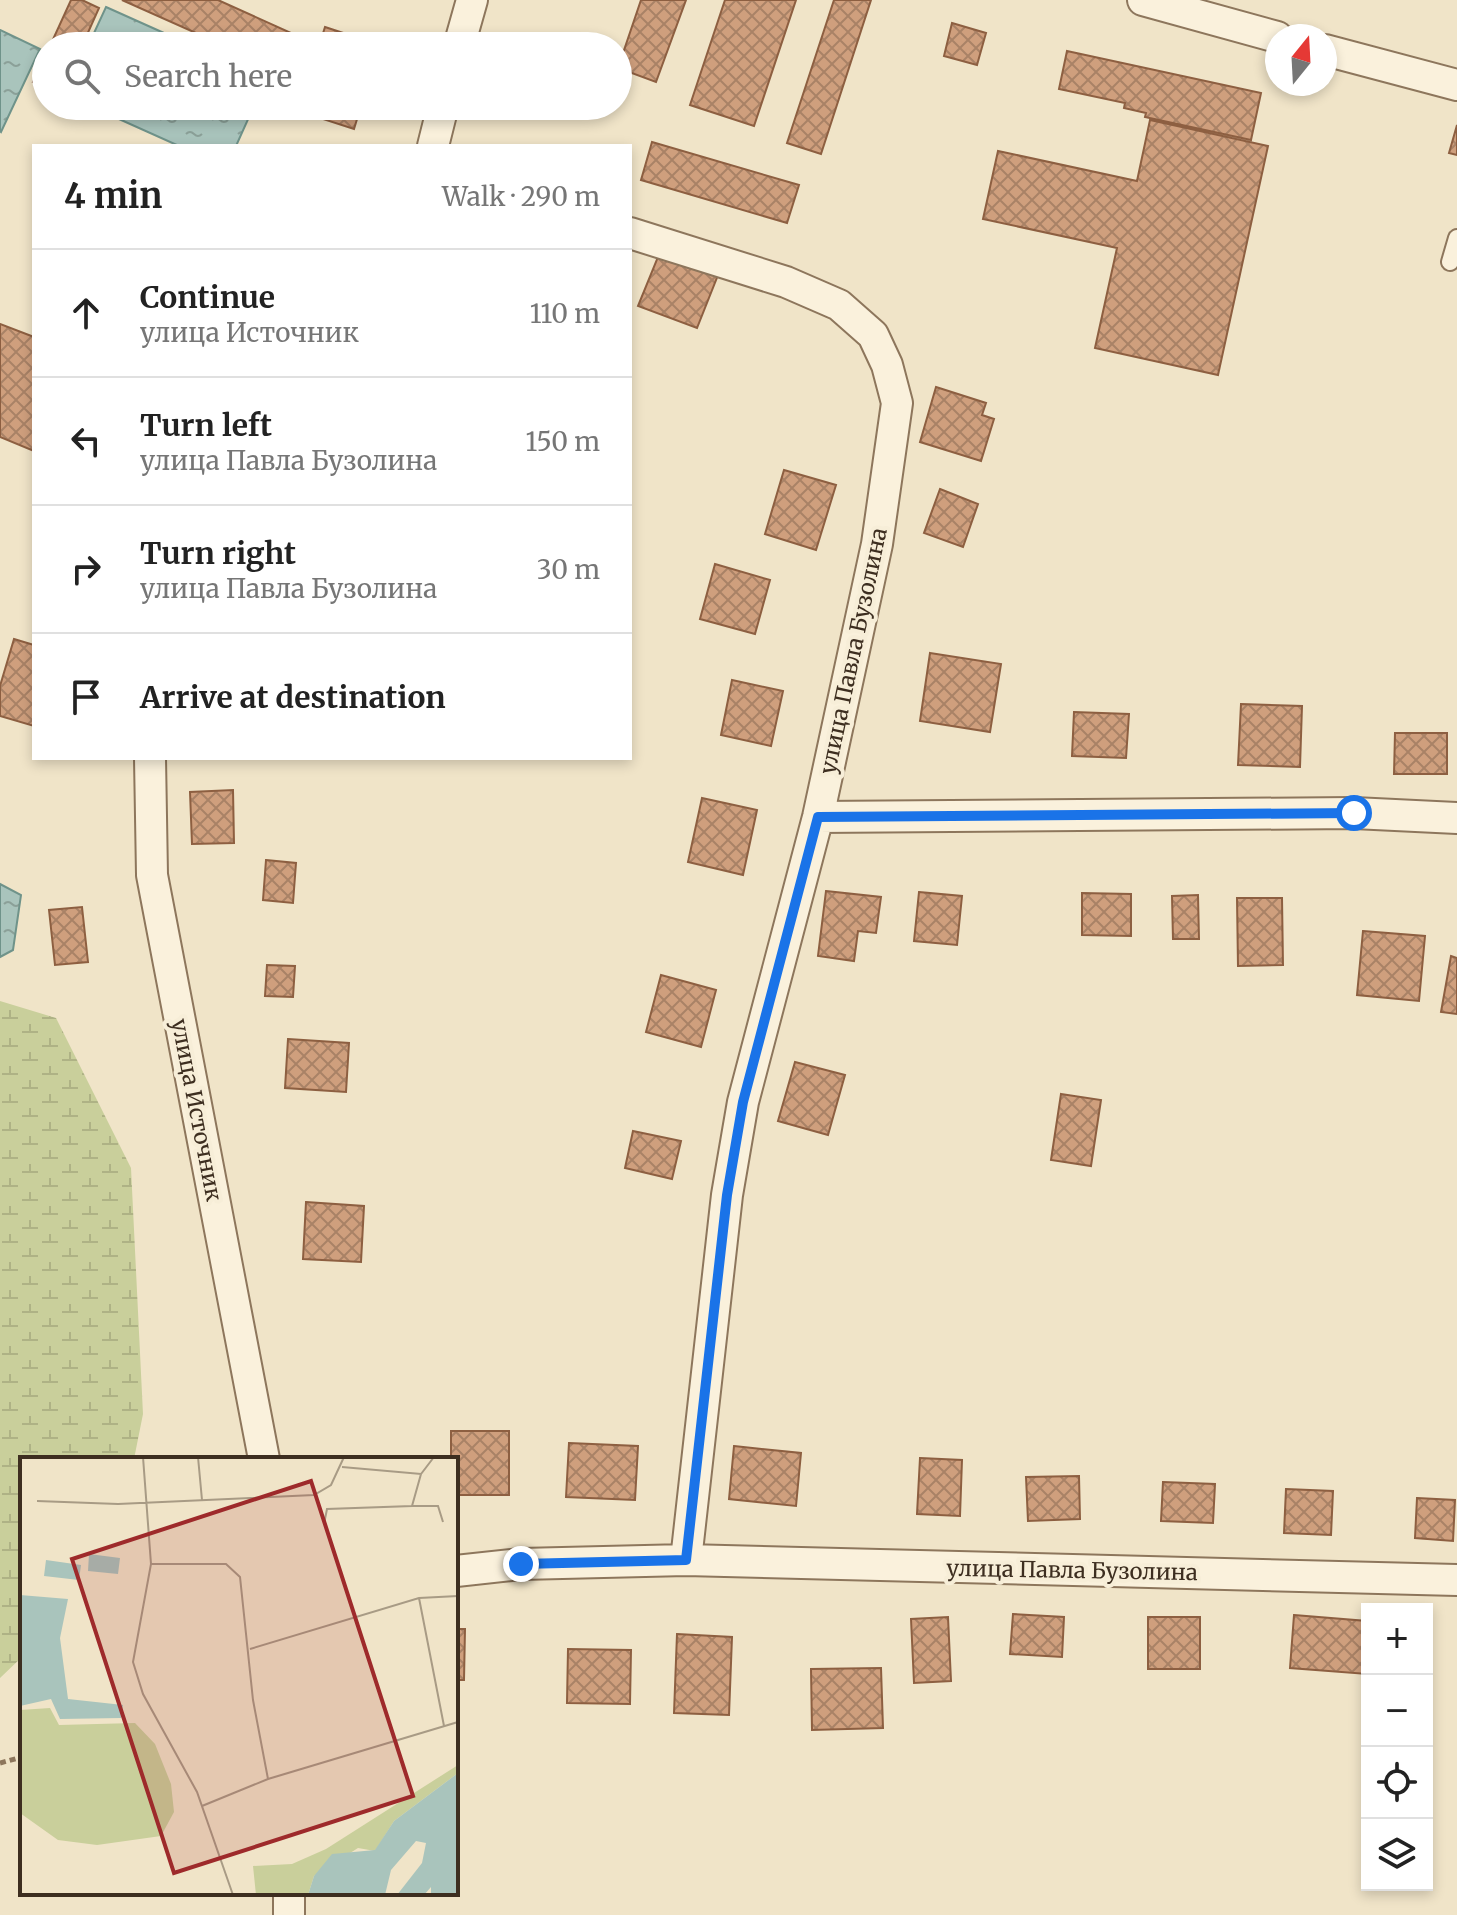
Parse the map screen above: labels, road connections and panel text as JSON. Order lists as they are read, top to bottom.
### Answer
{
  "streets": {
    "street": ["улица Павла Бузолина", "улица Источник"]
  },
  "north": "top",
  "page": {
    "search": "Search here",
    "heading": ["4 min", "Walk · 290 m"],
    "list": [
      ["Continue", "улица Источник", "110 m"],
      ["Turn left", "улица Павла Бузолина", "150 m"],
      ["Turn right", "улица Павла Бузолина", "30 m"],
      "Arrive at destination"
    ],
    "map_buttons": ["+", "−"]
  }
}
